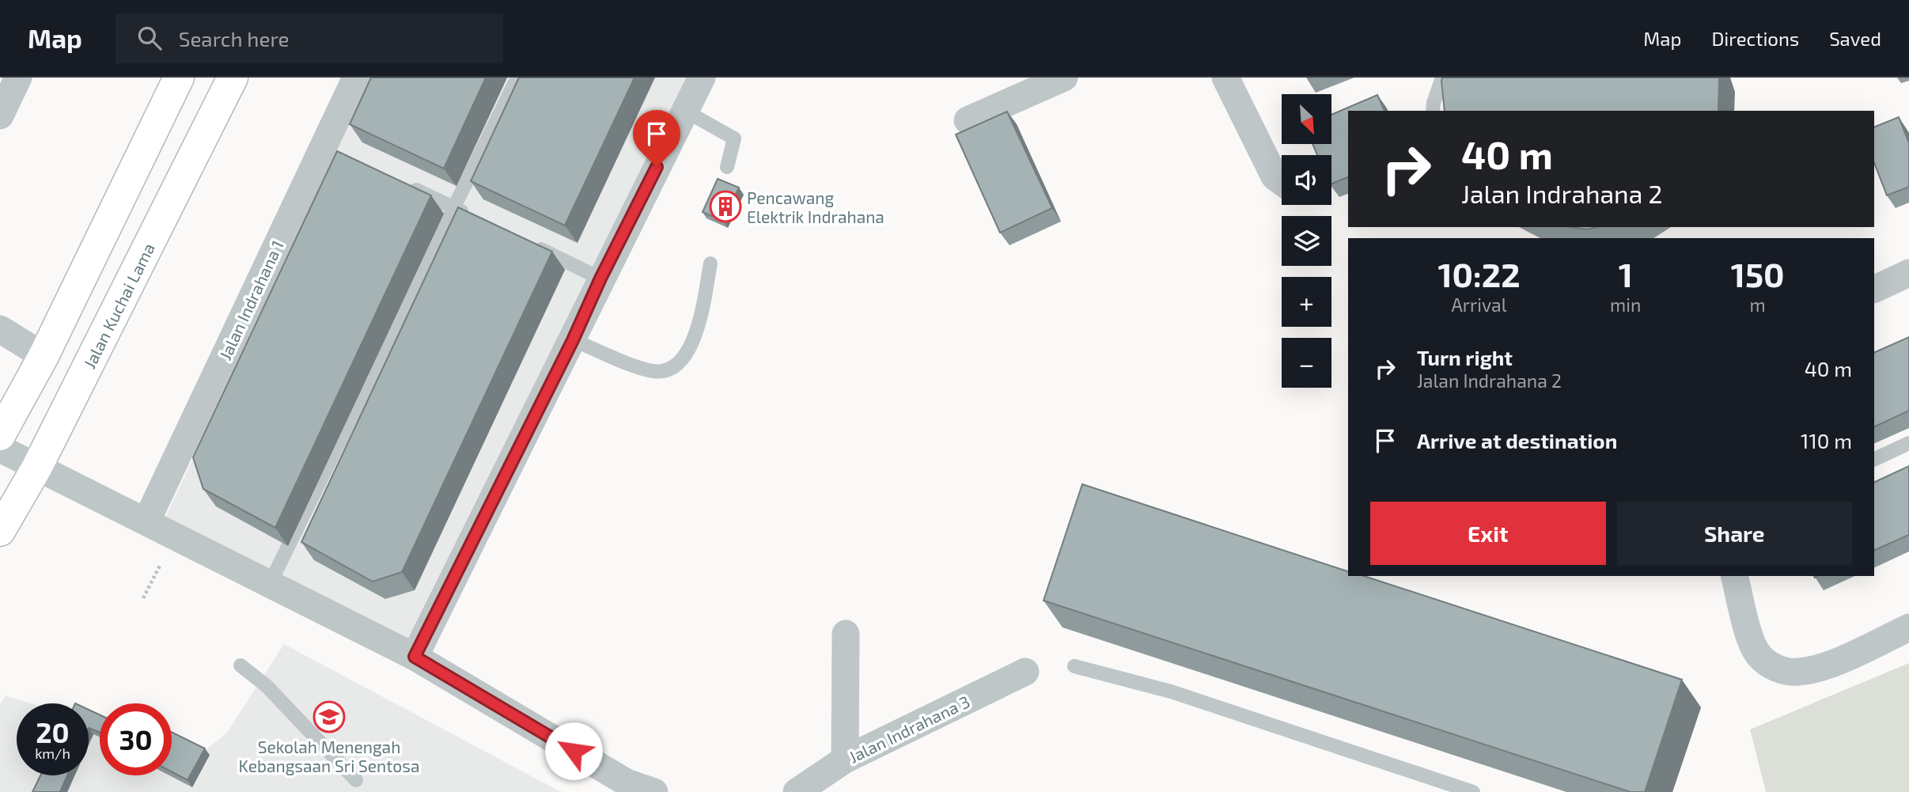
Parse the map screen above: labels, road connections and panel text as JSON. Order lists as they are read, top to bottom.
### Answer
{
  "streets": {
    "main road": ["Jalan Kuchai Lama"],
    "street": ["Jalan Indrahana 1", "Jalan Indrahana 3"]
  },
  "places": {
    "building": ["Pencawang Elektrik Indrahana"],
    "school or university": ["Sekolah Menengah Kebangsaan Sri Sentosa"]
  },
  "north": "bottom right",
  "page": {
    "header": "Map",
    "search": "Search here",
    "nav": ["Map", "Directions", "Saved"],
    "map_buttons": ["+", "−"],
    "turn": ["40 m", "Jalan Indrahana 2"],
    "eta": [
      "10:22",
      "Arrival",
      "1",
      "min",
      "150",
      "m"
    ],
    "list": [
      {
        "name": "Turn right",
        "note": "Jalan Indrahana 2",
        "value": "40 m"
      },
      {
        "name": "Arrive at destination",
        "value": "110 m"
      }
    ],
    "buttons": ["Exit", "Share"],
    "speed": "20 km/h",
    "limit": "30"
  }
}
